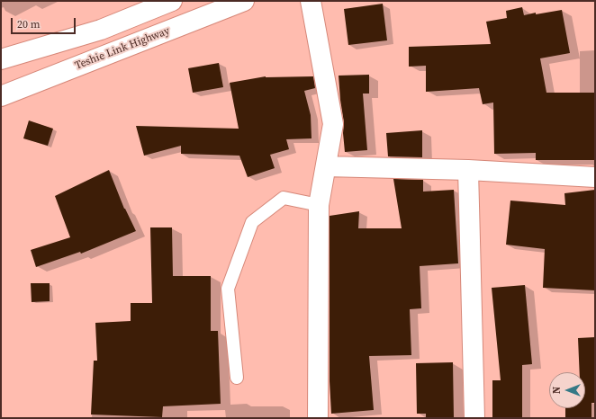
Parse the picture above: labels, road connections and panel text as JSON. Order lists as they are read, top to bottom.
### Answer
{
  "streets": {
    "street": ["Teshie Link Highway"]
  },
  "scale_bar": "20 m",
  "north": "left"
}
